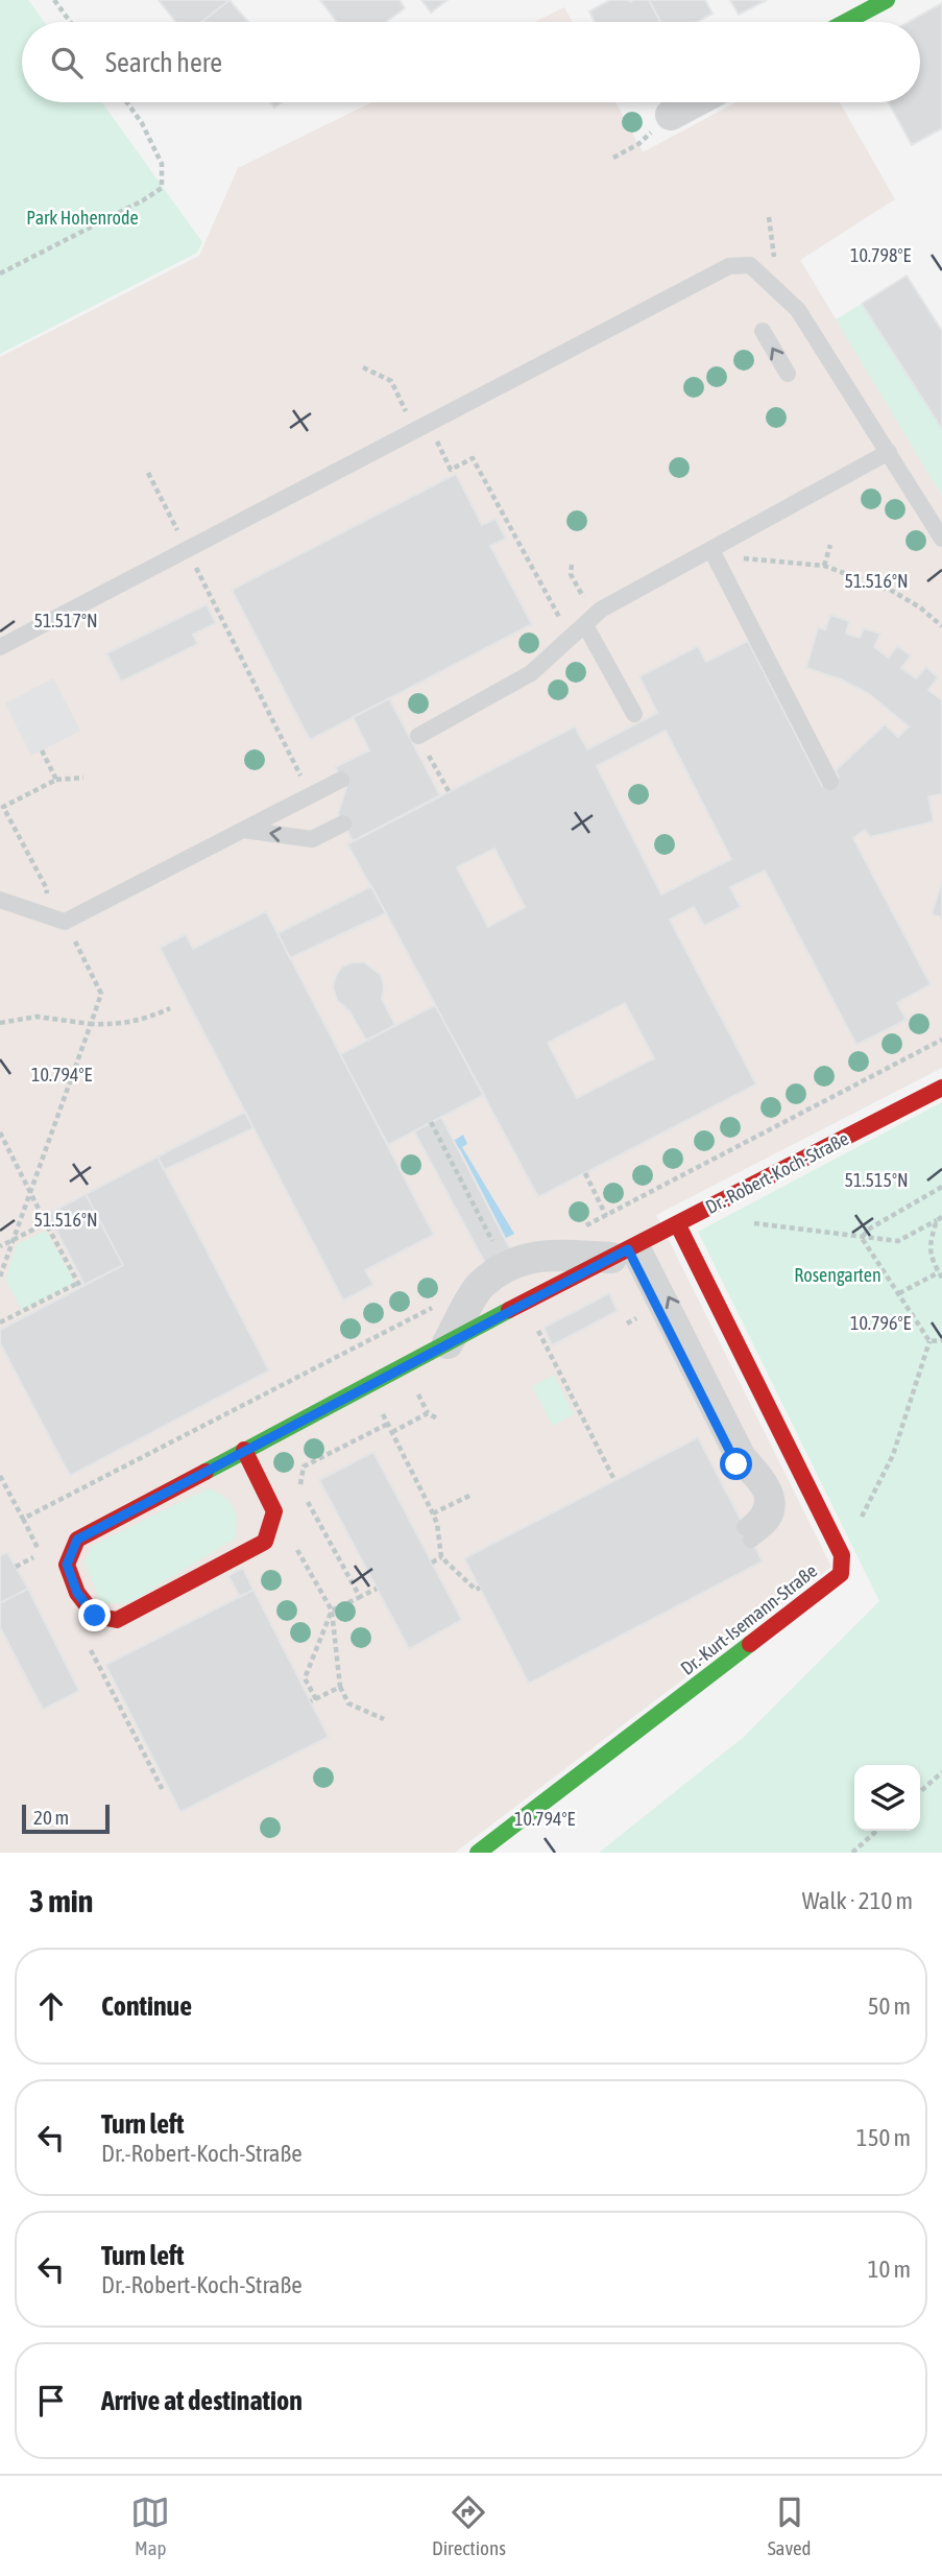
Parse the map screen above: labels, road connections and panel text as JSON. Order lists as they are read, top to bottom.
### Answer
{
  "streets": {
    "street": ["Dr.-Robert-Koch-Straße", "Dr.-Kurt-Isemann-Straße"]
  },
  "parks": ["Park Hohenrode", "Rosengarten"],
  "scale_bar": "20 m",
  "page": {
    "search": "Search here",
    "scale": "20 m",
    "heading": ["3 min", "Walk · 210 m"],
    "list": [
      ["Continue", "50 m"],
      ["Turn left", "Dr.-Robert-Koch-Straße", "150 m"],
      ["Turn left", "Dr.-Robert-Koch-Straße", "10 m"],
      "Arrive at destination"
    ],
    "nav": ["Map", "Directions", "Saved"]
  },
  "coordinates": [
    "10.798°E",
    "51.516°N",
    "51.517°N",
    "10.794°E",
    "51.515°N",
    "10.796°E"
  ]
}
